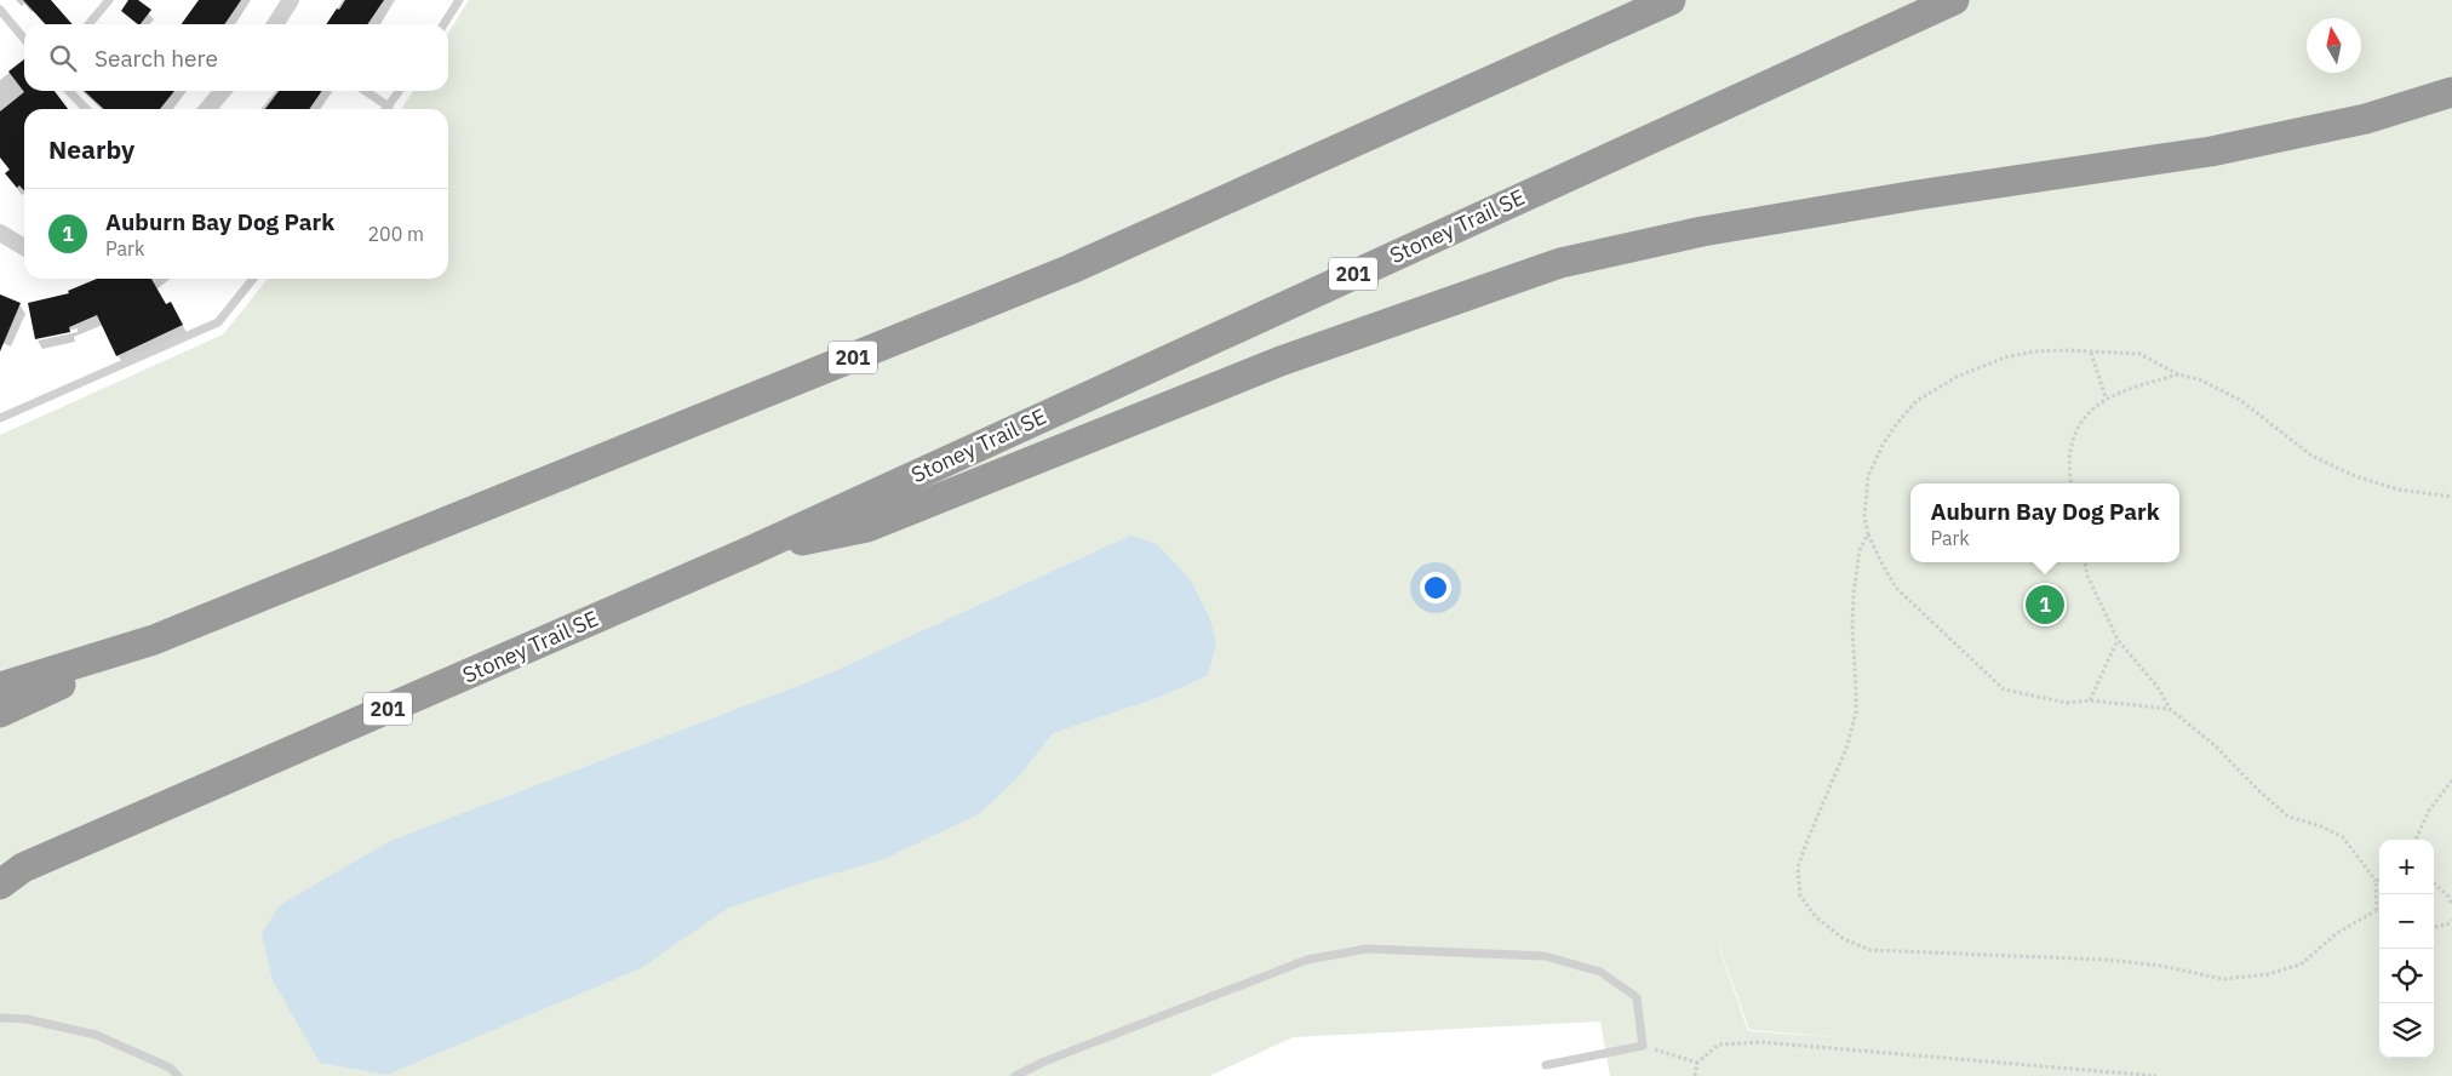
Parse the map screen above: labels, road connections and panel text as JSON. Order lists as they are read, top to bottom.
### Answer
{
  "streets": {
    "highway": ["Stoney Trail SE", "201"]
  },
  "north": "top",
  "page": {
    "search": "Search here",
    "heading": "Nearby",
    "list": [
      {
        "mark": "1",
        "name": "Auburn Bay Dog Park",
        "note": "Park",
        "value": "200 m"
      }
    ],
    "popup": ["Auburn Bay Dog Park", "Park"],
    "pins": "1",
    "map_buttons": ["+", "−"]
  }
}
